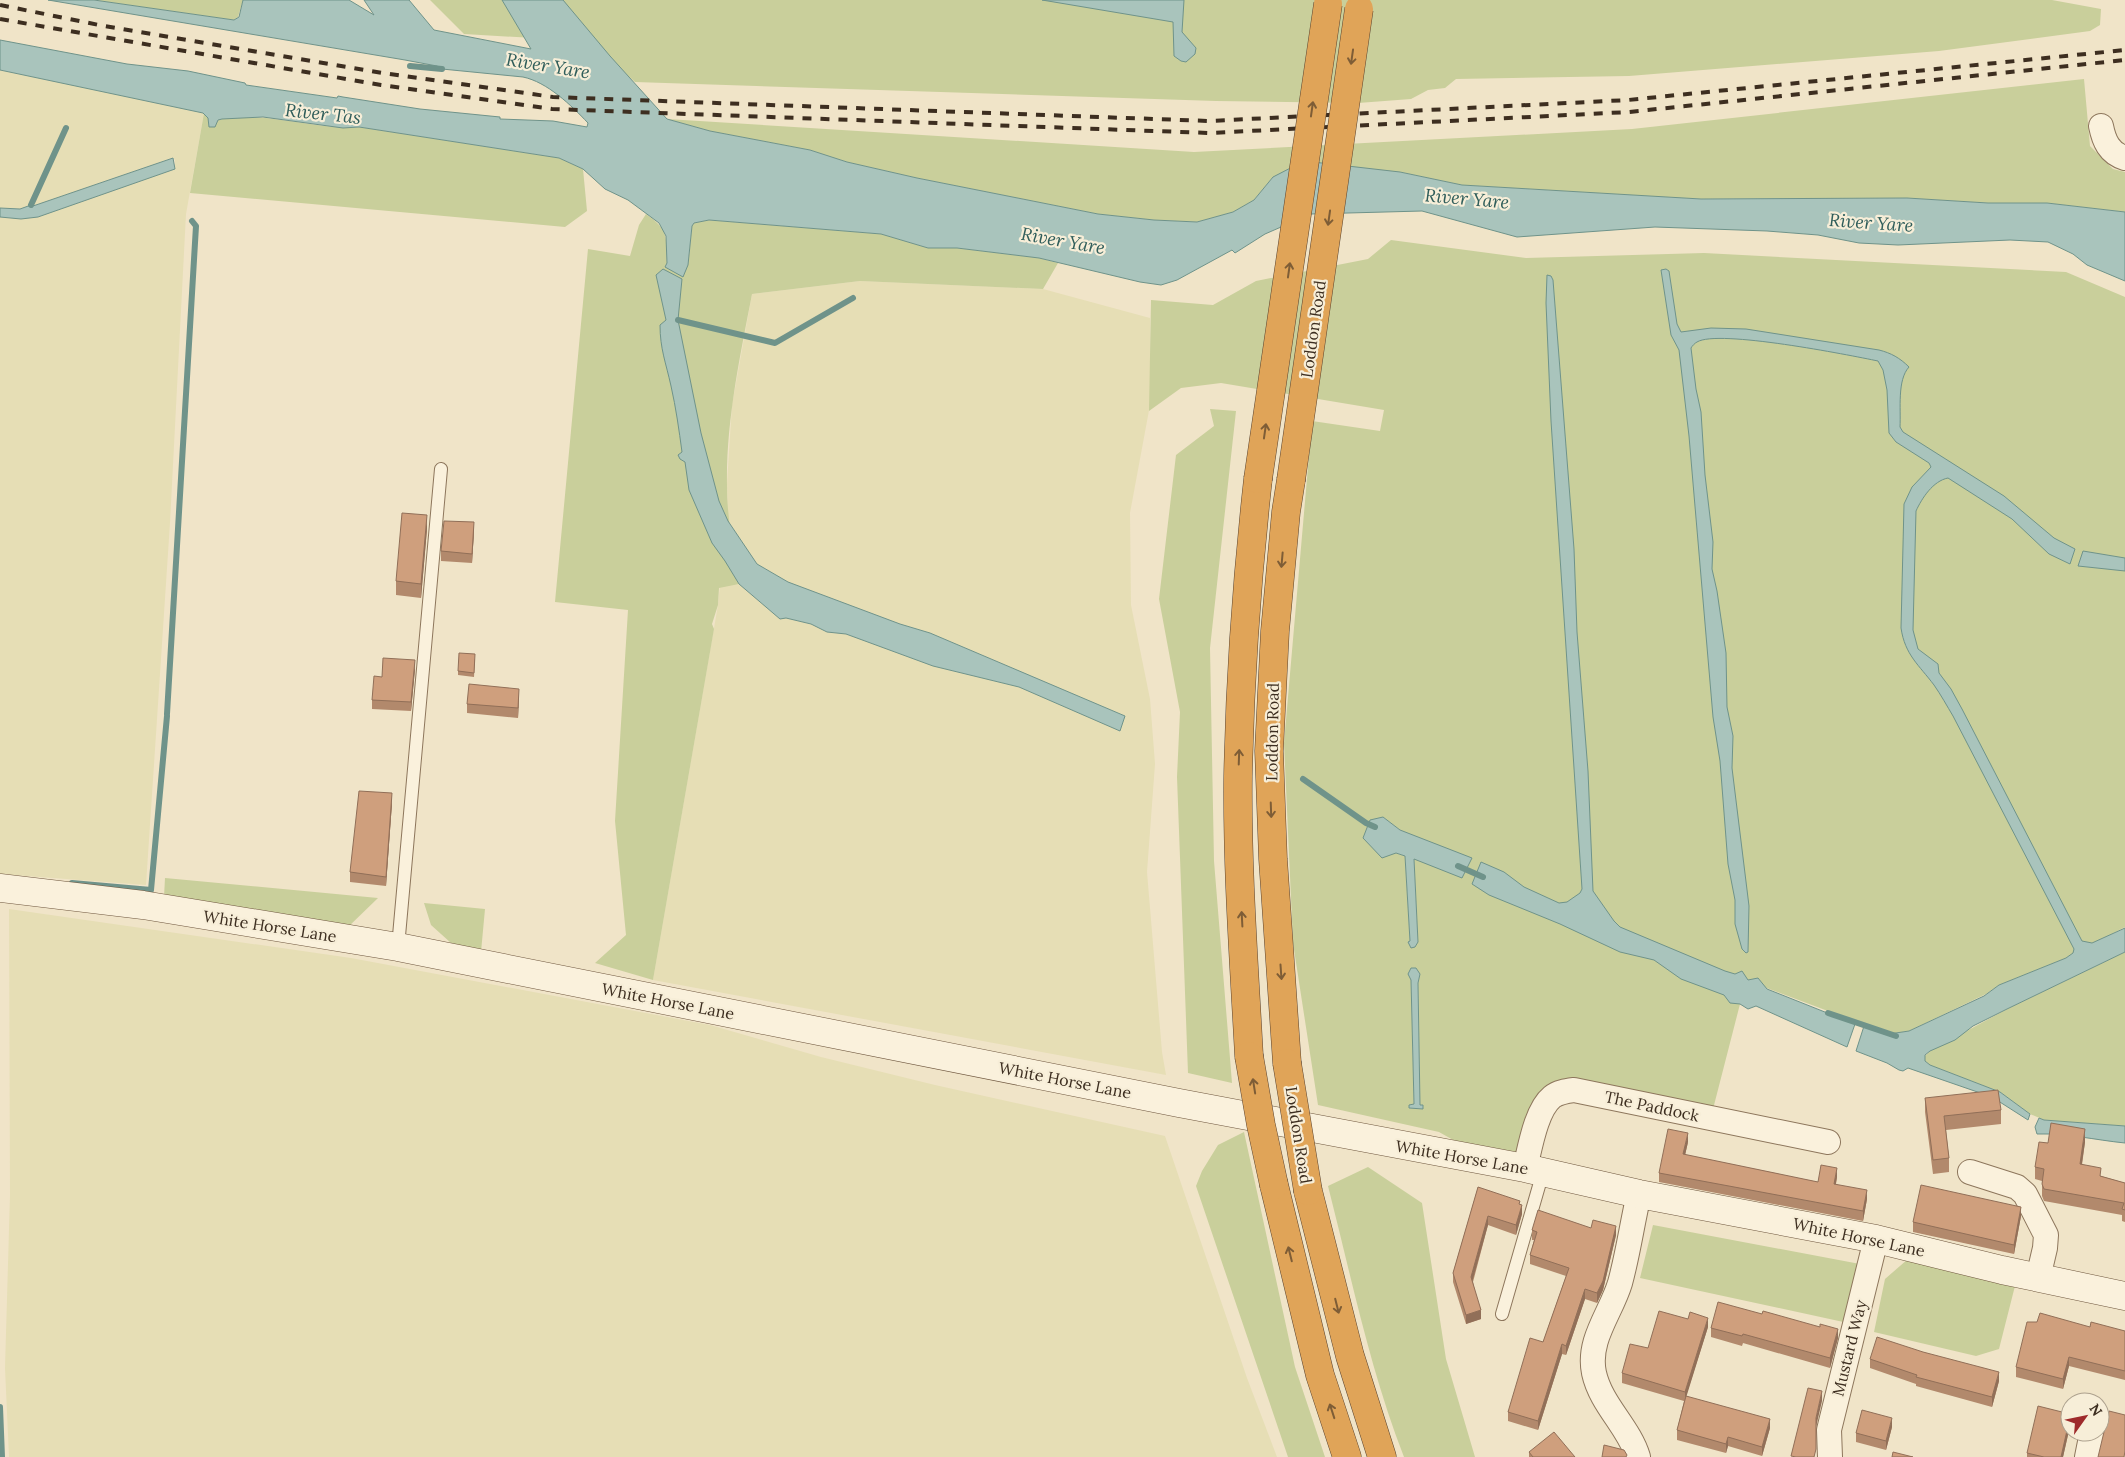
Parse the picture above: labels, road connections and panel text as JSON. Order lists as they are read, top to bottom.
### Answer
{
  "streets": {
    "highway": ["Loddon Road"],
    "street": ["White Horse Lane", "The Paddock", "Mustard Way"]
  },
  "crossings": [
    ["White Horse Lane", "The Paddock"],
    ["White Horse Lane", "Mustard Way"]
  ],
  "water": ["River Yare", "River Tas"],
  "north": "top right"
}
